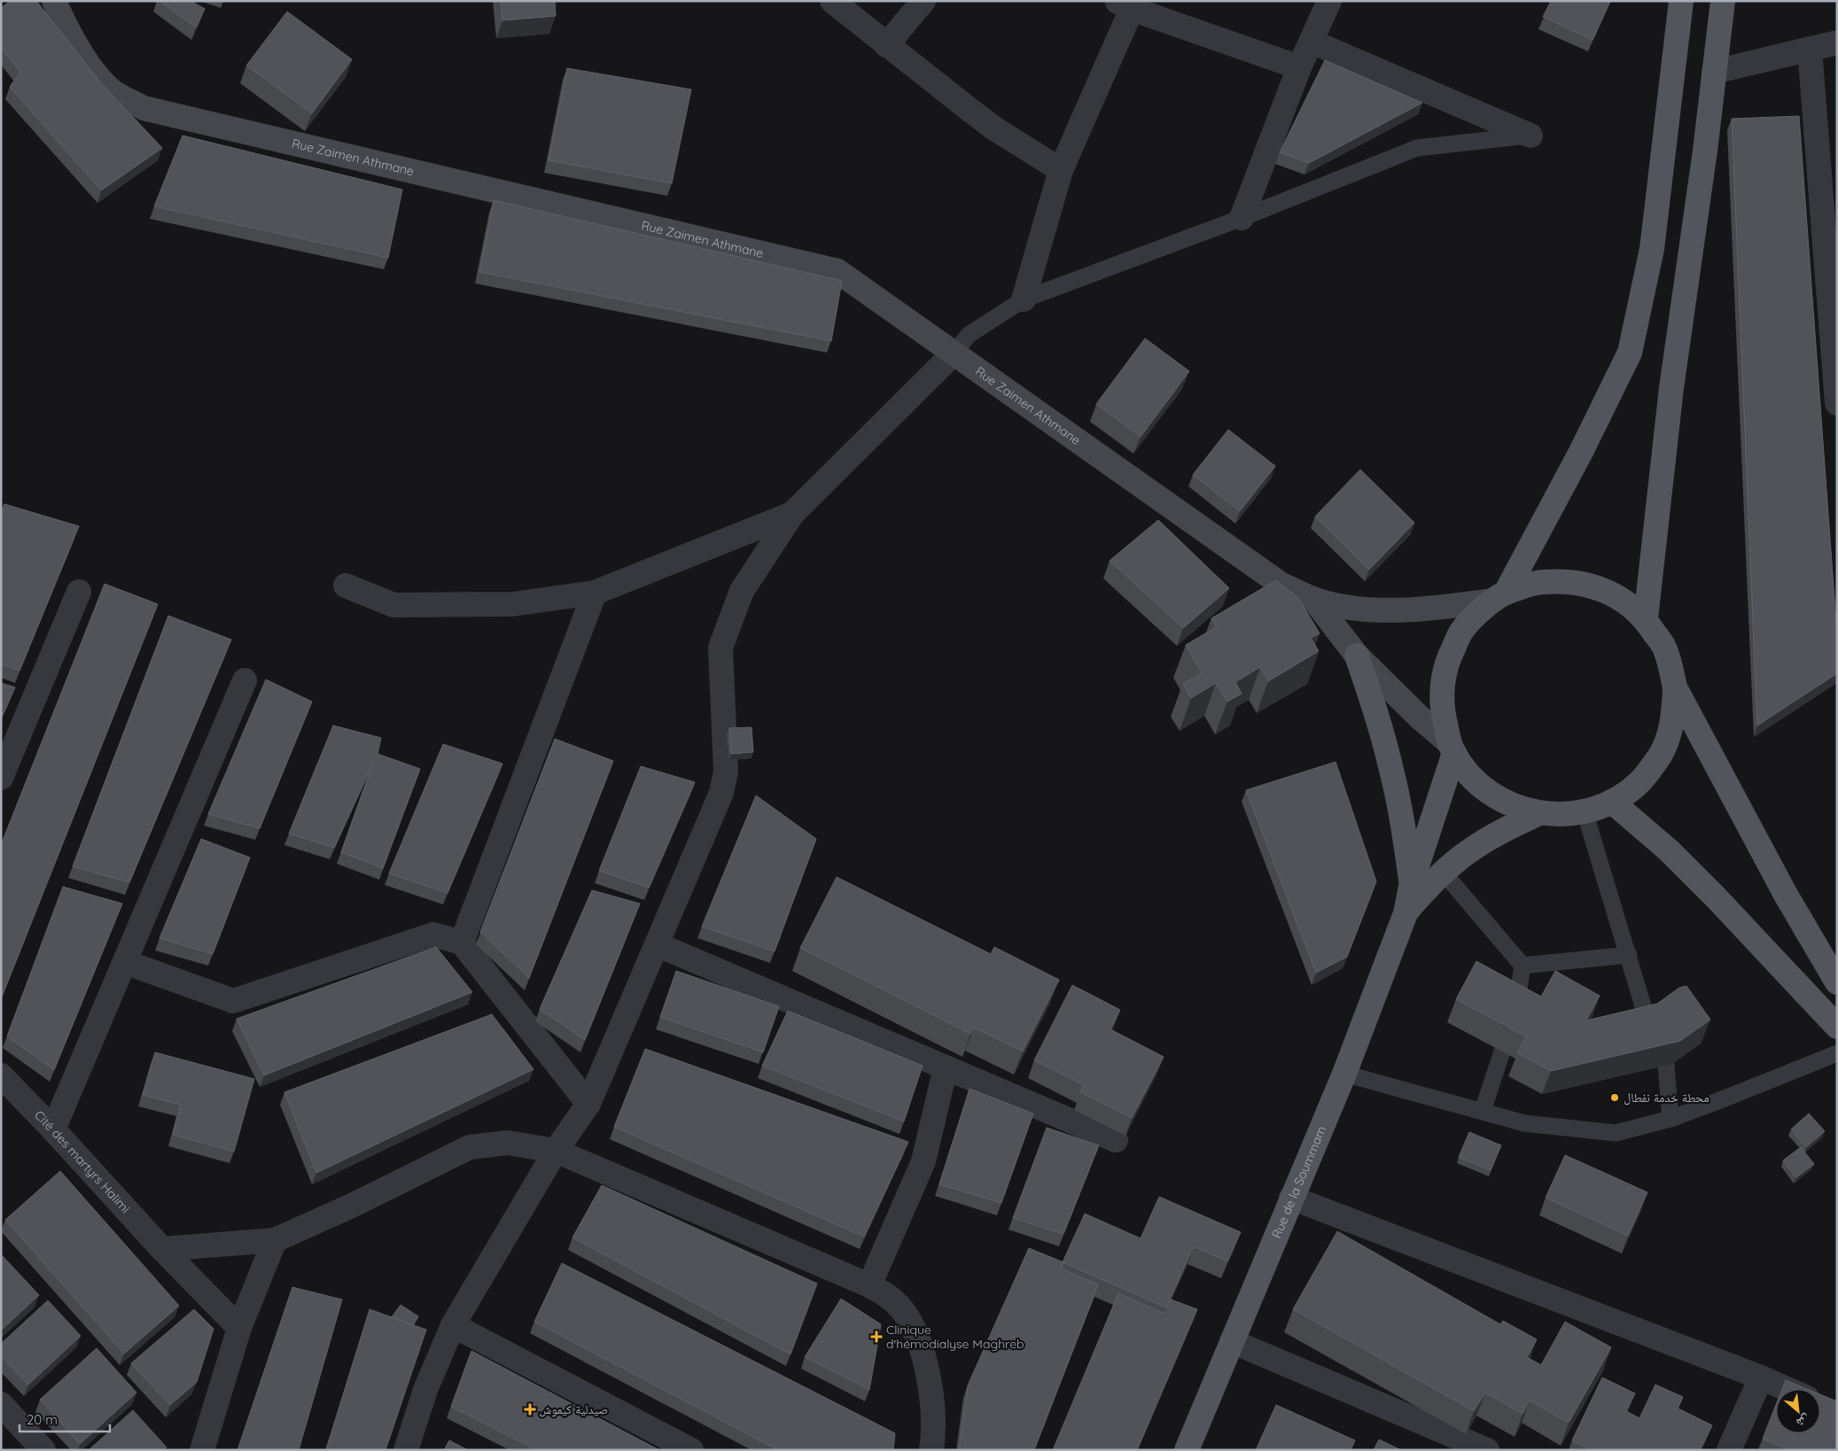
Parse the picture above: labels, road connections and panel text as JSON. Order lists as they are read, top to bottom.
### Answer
{
  "streets": {
    "main road": ["Rue Zaimen Athmane", "Rue de la Soummam"],
    "street": ["Cité des martyrs Halimi"]
  },
  "places": {
    "other": ["محطة خدمة نفطال"],
    "health": ["Clinique d'hémodialyse Maghreb", "صيدلية كيموش"]
  },
  "scale_bar": "20 m",
  "north": "bottom right"
}
